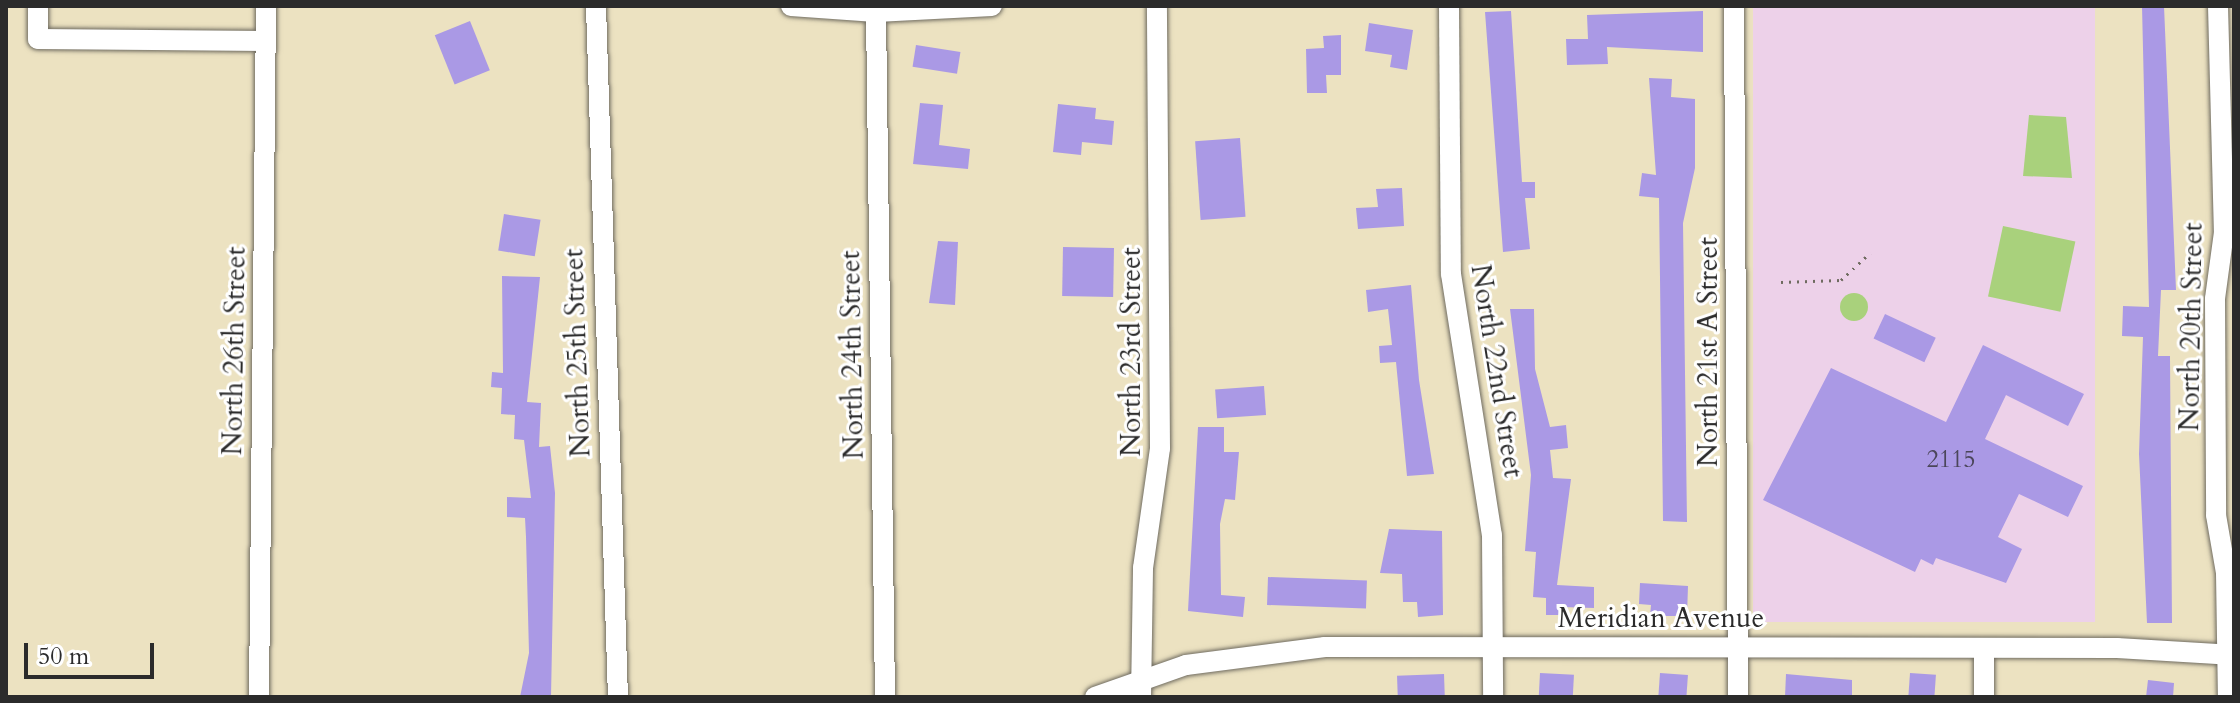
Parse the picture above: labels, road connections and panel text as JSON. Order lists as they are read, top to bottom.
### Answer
{
  "streets": {
    "street": [
      "North 20th Street",
      "North 26th Street",
      "North 23rd Street",
      "North 21st A Street",
      "North 25th Street",
      "North 24th Street",
      "North 22nd Street",
      "Meridian Avenue"
    ]
  },
  "crossings": [
    ["North 20th Street", "Meridian Avenue"],
    ["North 23rd Street", "Meridian Avenue"],
    ["North 21st A Street", "Meridian Avenue"],
    ["North 22nd Street", "Meridian Avenue"]
  ],
  "house_numbers": ["2115"],
  "scale_bar": "50 m"
}
